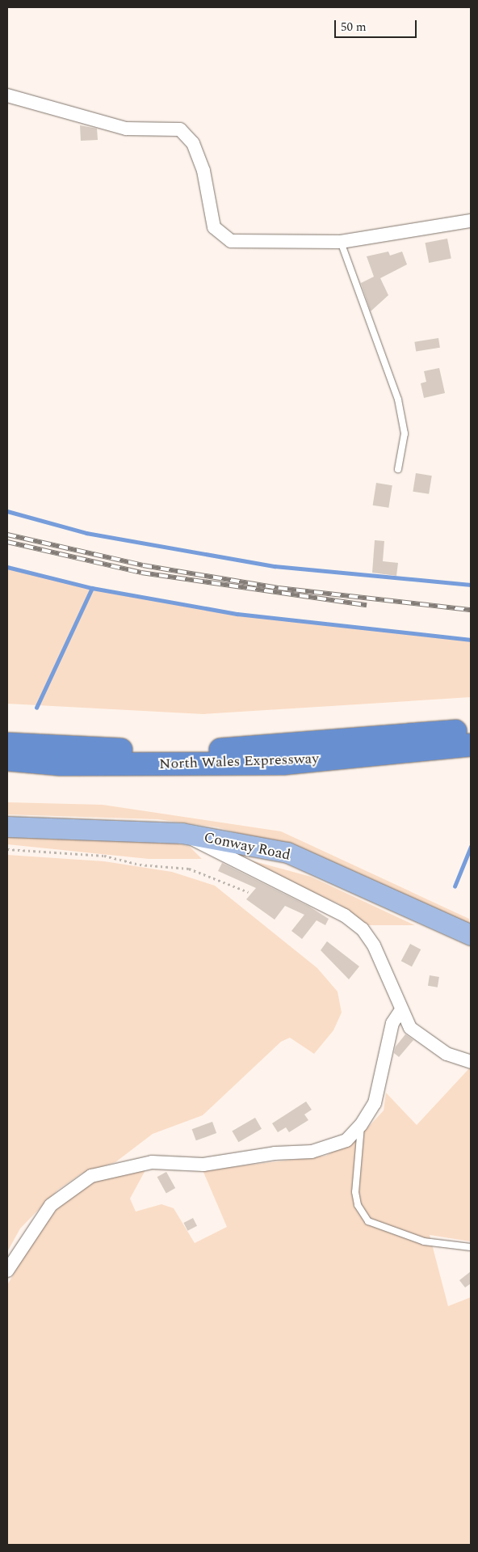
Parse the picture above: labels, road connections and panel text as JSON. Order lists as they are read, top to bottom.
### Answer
{
  "streets": {
    "highway": ["North Wales Expressway"],
    "main road": ["Conway Road"]
  },
  "scale_bar": "50 m"
}
